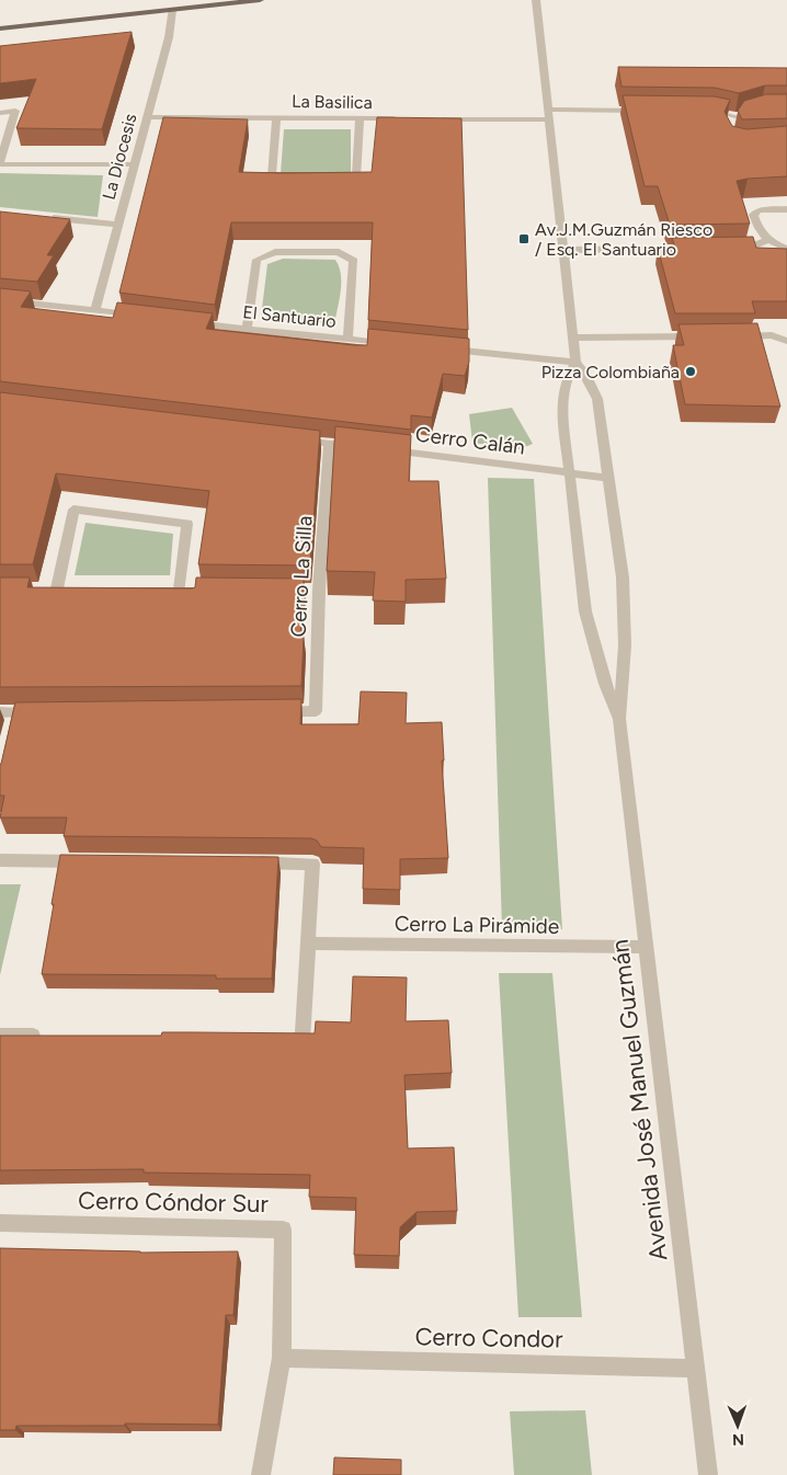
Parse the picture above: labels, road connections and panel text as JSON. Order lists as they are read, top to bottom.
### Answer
{
  "streets": {
    "street": [
      "La Basilica",
      "La Diocesis",
      "El Santuario",
      "Cerro Calán",
      "Cerro La Silla",
      "Cerro La Pirámide",
      "Avenida José Manuel Guzmán",
      "Cerro Cóndor Sur",
      "Cerro Condor"
    ]
  },
  "crossings": [
    ["La Basilica", "La Diocesis"],
    ["Cerro Calán", "Avenida José Manuel Guzmán"],
    ["Cerro La Pirámide", "Avenida José Manuel Guzmán"],
    ["Avenida José Manuel Guzmán", "Cerro Condor"],
    ["Cerro Cóndor Sur", "Cerro Condor"]
  ],
  "places": {
    "transit": ["Av.J.M.Guzmán Riesco / Esq. El Santuario"],
    "other": ["Pizza Colombiaña"]
  },
  "north": "bottom"
}
